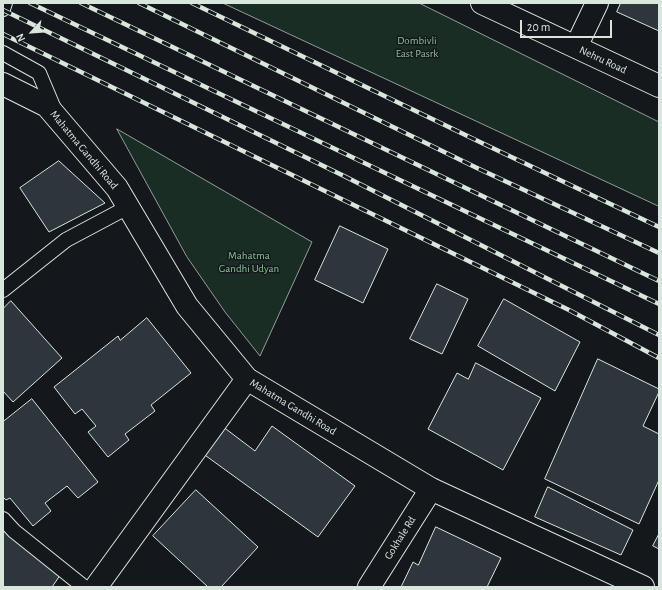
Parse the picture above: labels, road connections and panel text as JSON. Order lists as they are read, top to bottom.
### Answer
{
  "streets": {
    "street": ["Nehru Road", "Mahatma Gandhi Road", "Gokhale Rd"]
  },
  "crossings": [
    ["Mahatma Gandhi Road", "Gokhale Rd"]
  ],
  "parks": ["Dombivli East Pasrk", "Mahatma Gandhi Udyan"],
  "scale_bar": "20 m",
  "north": "bottom left"
}
